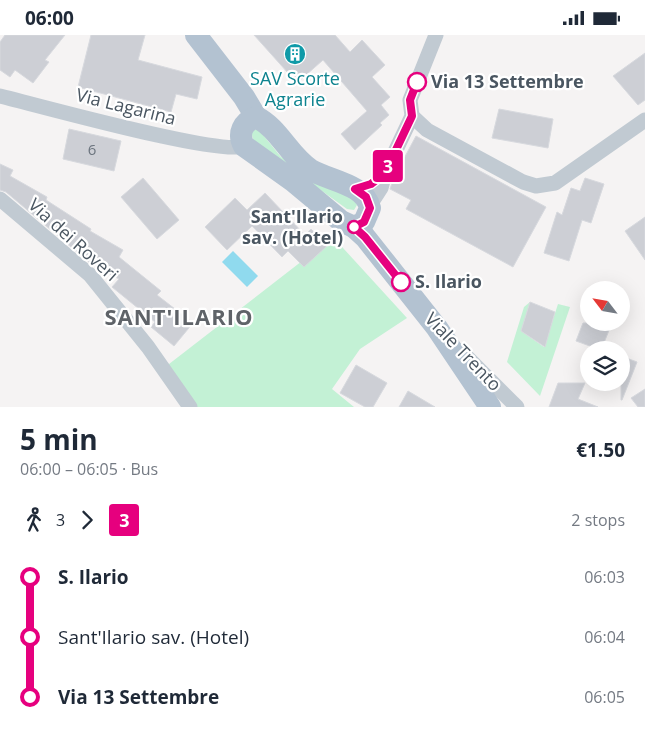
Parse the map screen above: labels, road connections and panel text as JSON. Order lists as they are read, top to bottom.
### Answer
{
  "streets": {
    "main road": ["Viale Trento"],
    "street": ["Via Lagarina", "Via dei Roveri"]
  },
  "crossings": [
    ["Via Lagarina", "Viale Trento"]
  ],
  "districts": ["SANT'ILARIO"],
  "places": {
    "building": ["SAV Scorte Agrarie"],
    "other": ["Via 13 Settembre", "Sant'Ilario sav. (Hotel)", "S. Ilario"]
  },
  "lines": ["bus line 3"],
  "house_numbers": ["6"],
  "north": "top left",
  "page": {
    "status": "06:00",
    "on_map": "3",
    "heading": ["5 min", "06:00 – 06:05 · Bus", "€1.50"],
    "legs": ["3", "3", "2 stops"],
    "list": [
      {
        "name": "S. Ilario",
        "value": "06:03"
      },
      {
        "name": "Sant'Ilario sav. (Hotel)",
        "value": "06:04"
      },
      {
        "name": "Via 13 Settembre",
        "value": "06:05"
      }
    ]
  }
}
